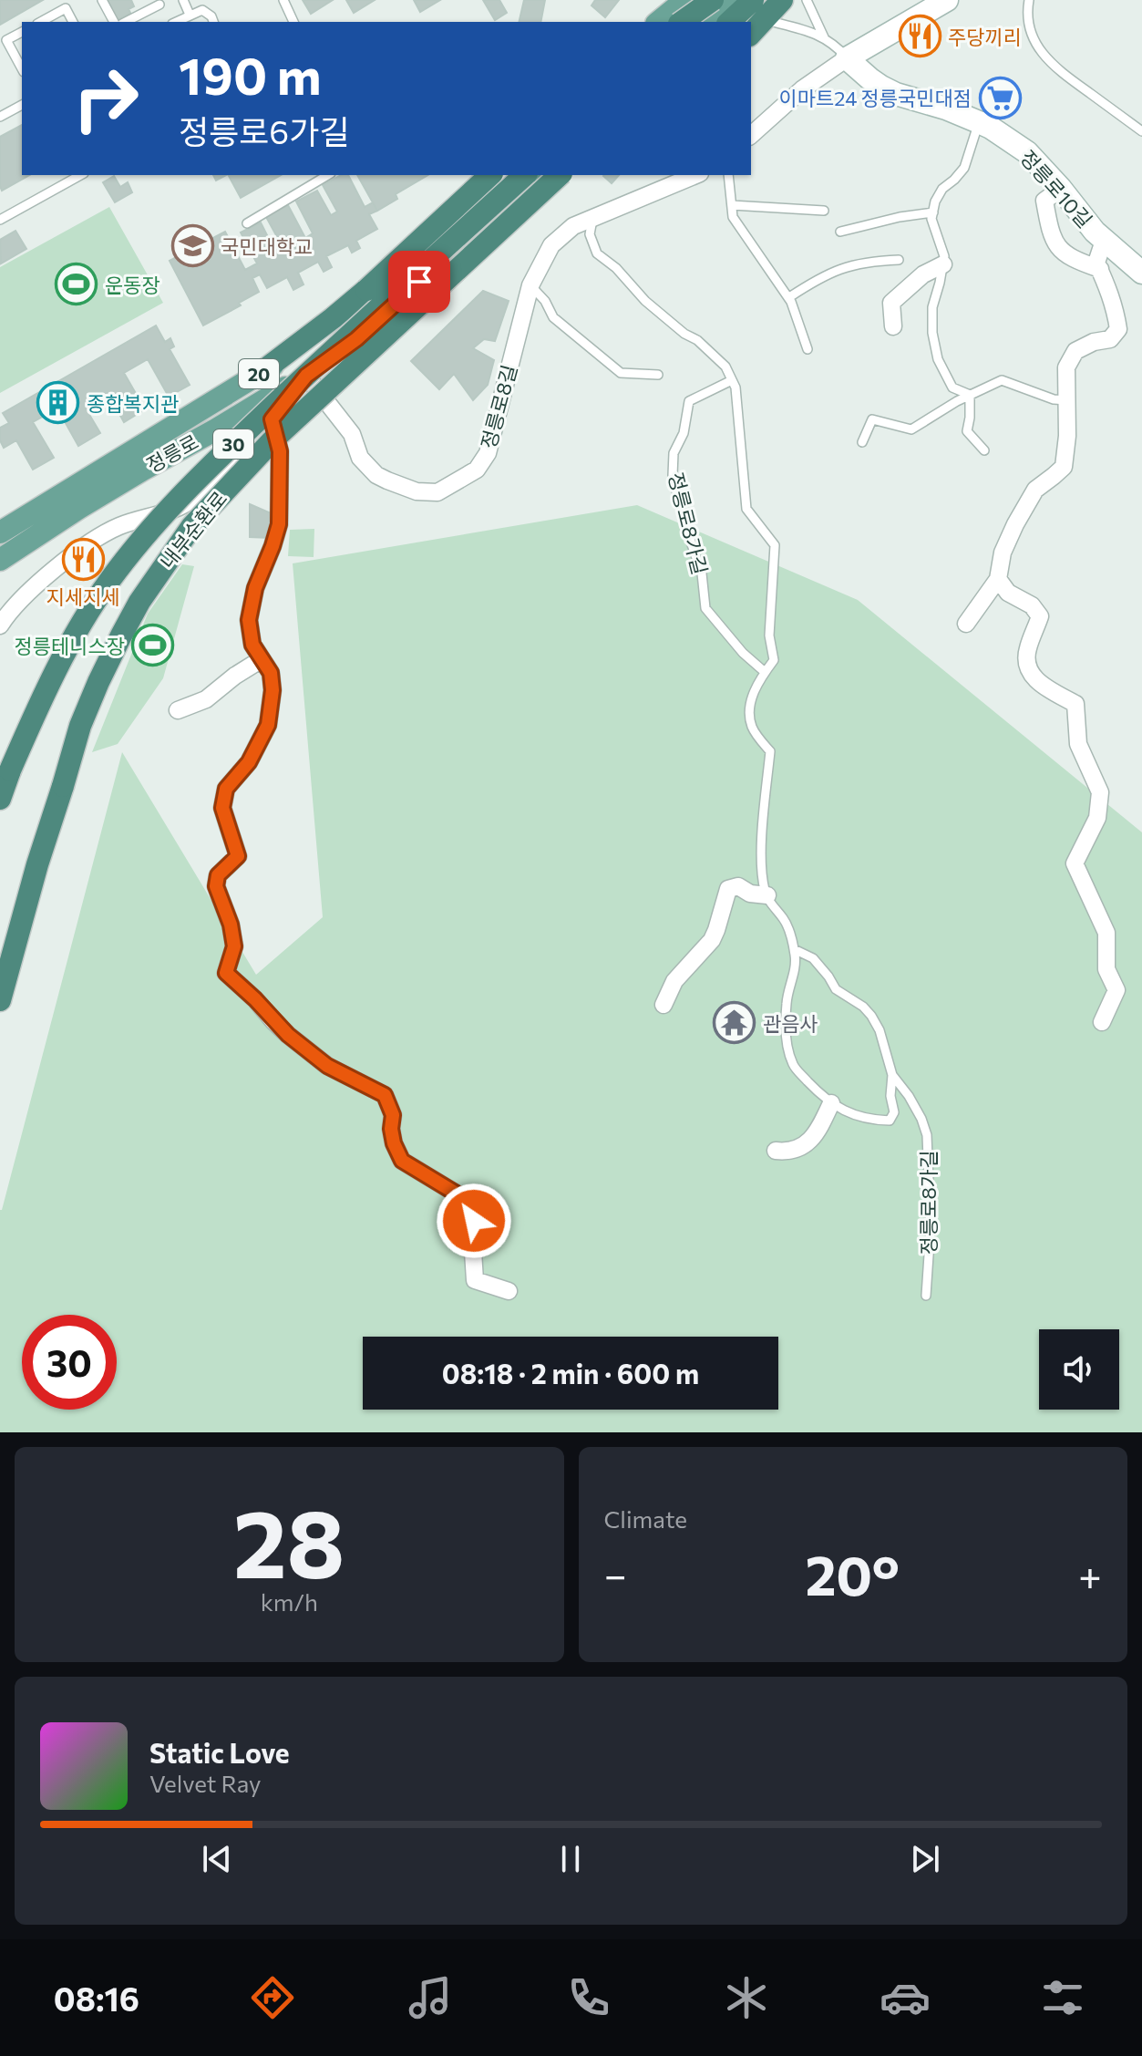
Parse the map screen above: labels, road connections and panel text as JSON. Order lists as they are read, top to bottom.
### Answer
{
  "streets": {
    "highway": ["30", "내부순환로"],
    "main road": ["정릉로10길", "20", "정릉로"],
    "street": ["정릉로8길"],
    "lane": ["정릉로8가길"]
  },
  "crossings": [
    ["정릉로8길", "정릉로"],
    ["정릉로8길", "정릉로8가길"]
  ],
  "places": {
    "restaurant": ["주당끼리", "지세지세"],
    "supermarket": ["이마트24 정릉국민대점"],
    "school or university": ["국민대학교"],
    "sports": ["운동장", "정릉테니스장"],
    "building": ["종합복지관"],
    "temple": ["관음사"]
  },
  "page": {
    "turn": ["190 m", "정릉로6가길"],
    "limit": "30",
    "trip": "08:18 · 2 min · 600 m",
    "tile": [
      ["28", "km/h"],
      "Climate"
    ],
    "heat": ["−", "20°", "+"],
    "song": ["Static Love", "Velvet Ray"],
    "tabs": "08:16"
  }
}
